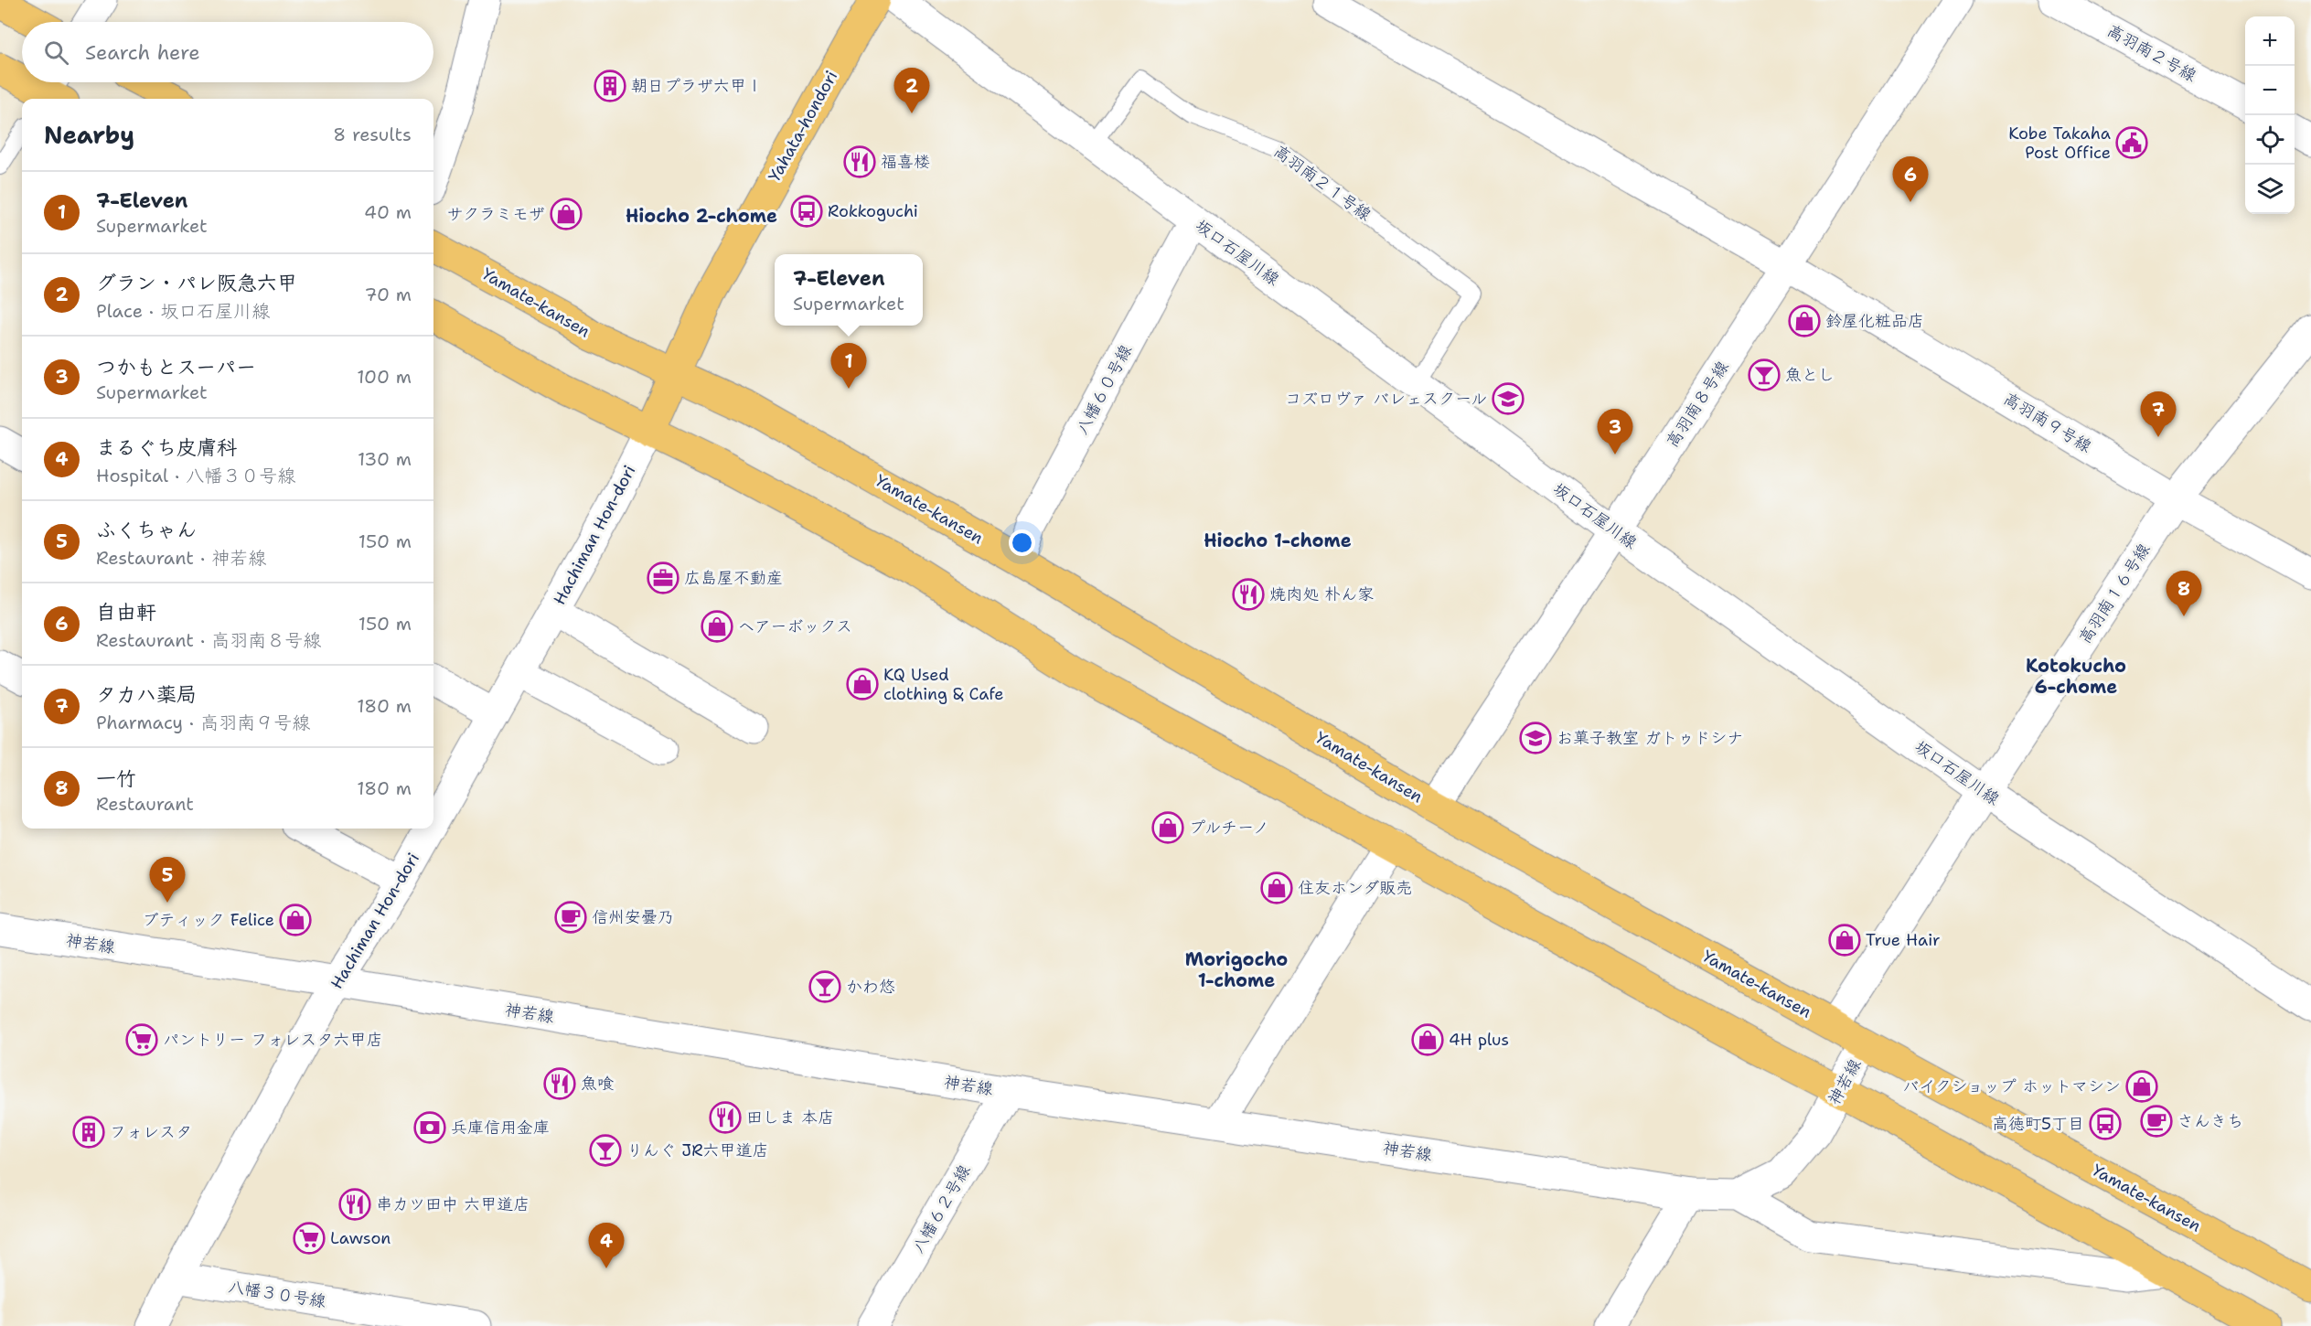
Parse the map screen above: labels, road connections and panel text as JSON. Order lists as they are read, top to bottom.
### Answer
{
  "streets": {
    "main road": ["Yahata-hondori", "Yamate-kansen"],
    "street": [
      "高羽南２号線",
      "坂口石屋川線",
      "八幡６０号線",
      "高羽南８号線",
      "高羽南９号線",
      "Hachiman Hon-dori",
      "高羽南１６号線",
      "神若線",
      "八幡６２号線",
      "八幡３０号線"
    ],
    "lane": ["高羽南２１号線"]
  },
  "crossings": [
    ["Yahata-hondori", "Yamate-kansen"],
    ["Yahata-hondori", "Hachiman Hon-dori"],
    ["高羽南２１号線", "坂口石屋川線"],
    ["坂口石屋川線", "八幡６０号線"],
    ["坂口石屋川線", "高羽南８号線"],
    ["坂口石屋川線", "高羽南１６号線"],
    ["Yamate-kansen", "八幡６０号線"],
    ["Yamate-kansen", "高羽南８号線"],
    ["Yamate-kansen", "高羽南１６号線"],
    ["Yamate-kansen", "神若線"],
    ["高羽南８号線", "高羽南９号線"],
    ["高羽南９号線", "高羽南１６号線"],
    ["Hachiman Hon-dori", "神若線"],
    ["Hachiman Hon-dori", "八幡３０号線"],
    ["神若線", "八幡６２号線"]
  ],
  "districts": [
    "Hiocho 2-chome",
    "Hiocho 1-chome",
    "Kotokucho 6-chome",
    "Morigocho 1-chome"
  ],
  "places": {
    "building": ["朝日プラザ六甲Ⅰ", "フォレスタ"],
    "public building": ["Kobe Takaha Post Office"],
    "restaurant": [
      "福喜楼",
      "焼肉処 朴ん家",
      "魚喰",
      "田しま 本店",
      "串カツ田中 六甲道店"
    ],
    "bus stop": ["Rokkoguchi", "高徳町5丁目"],
    "shop": [
      "サクラミモザ",
      "鈴屋化粧品店",
      "ヘアーボックス",
      "KQ Used clothing & Cafe",
      "プルチーノ",
      "住友ホンダ販売",
      "ブティック Felice",
      "True Hair",
      "4H plus",
      "バイクショップ ホットマシン"
    ],
    "bar": ["魚とし", "かわ悠", "りんぐ JR六甲道店"],
    "school or university": ["コズロヴァ バレェスクール", "お菓子教室 ガトゥドシナ"],
    "office": ["広島屋不動産"],
    "cafe": ["信州安曇乃", "さんきち"],
    "supermarket": ["パントリー フォレスタ六甲店", "Lawson"],
    "bank": ["兵庫信用金庫"]
  },
  "page": {
    "map_buttons": ["+", "−"],
    "search": "Search here",
    "pins": [
      "2",
      "6",
      "1",
      "7",
      "3",
      "8",
      "5",
      "4"
    ],
    "heading": ["Nearby", "8 results"],
    "list": [
      {
        "mark": "1",
        "name": "7-Eleven",
        "note": "Supermarket",
        "value": "40 m"
      },
      {
        "mark": "2",
        "name": "グラン・パレ阪急六甲",
        "note": "Place · 坂口石屋川線",
        "value": "70 m"
      },
      {
        "mark": "3",
        "name": "つかもとスーパー",
        "note": "Supermarket",
        "value": "100 m"
      },
      {
        "mark": "4",
        "name": "まるぐち皮膚科",
        "note": "Hospital · 八幡３０号線",
        "value": "130 m"
      },
      {
        "mark": "5",
        "name": "ふくちゃん",
        "note": "Restaurant · 神若線",
        "value": "150 m"
      },
      {
        "mark": "6",
        "name": "自由軒",
        "note": "Restaurant · 高羽南８号線",
        "value": "150 m"
      },
      {
        "mark": "7",
        "name": "タカハ薬局",
        "note": "Pharmacy · 高羽南９号線",
        "value": "180 m"
      },
      {
        "mark": "8",
        "name": "一竹",
        "note": "Restaurant",
        "value": "180 m"
      }
    ],
    "popup": ["7-Eleven", "Supermarket"]
  }
}
